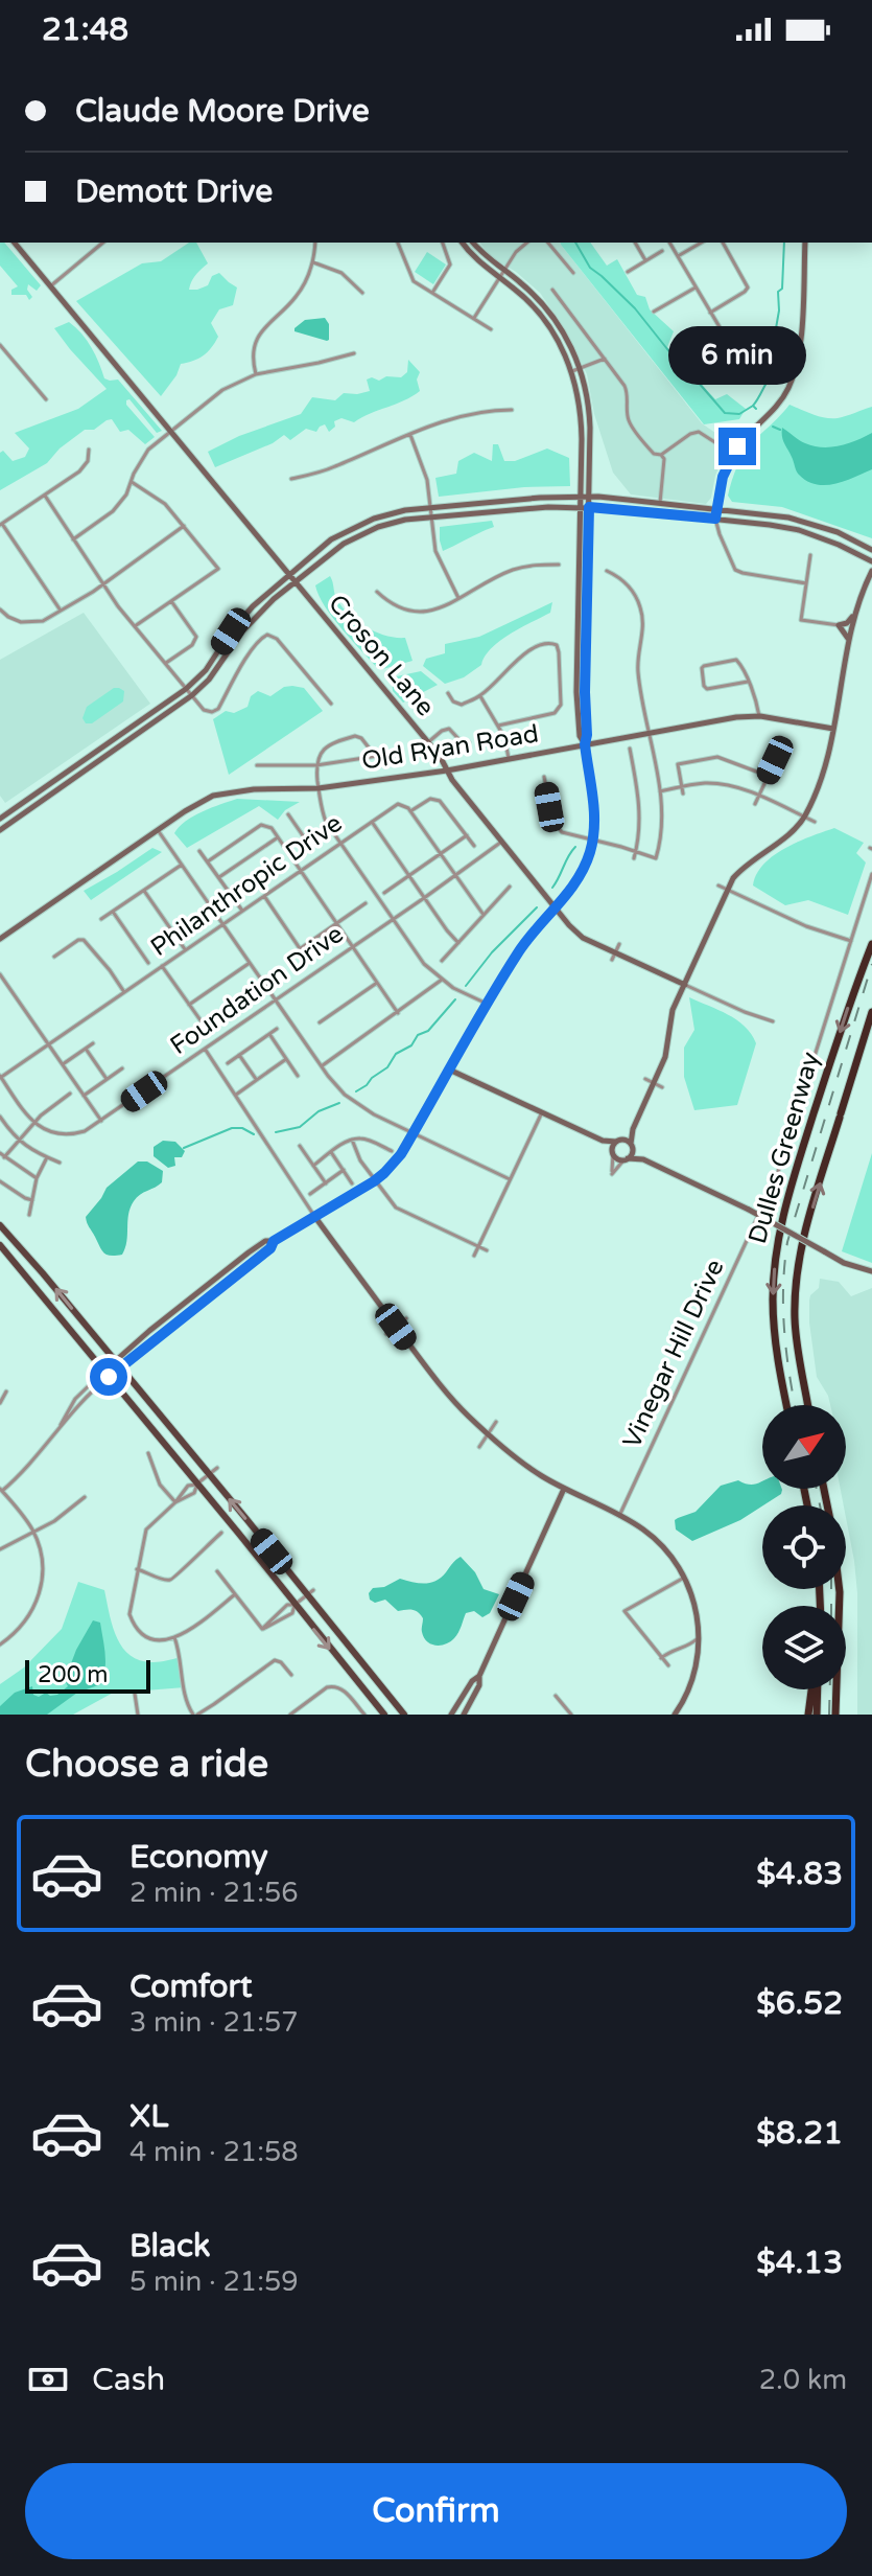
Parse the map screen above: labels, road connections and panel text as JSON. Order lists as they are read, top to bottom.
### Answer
{
  "streets": {
    "highway": ["Dulles Greenway"],
    "street": [
      "Croson Lane",
      "Old Ryan Road",
      "Philanthropic Drive",
      "Foundation Drive",
      "Vinegar Hill Drive"
    ]
  },
  "crossings": [
    ["Croson Lane", "Old Ryan Road"],
    ["Croson Lane", "Foundation Drive"]
  ],
  "scale_bar": "200 m",
  "north": "top right",
  "page": {
    "status": "21:48",
    "banner": ["Claude Moore Drive", "Demott Drive"],
    "bubble": "6 min",
    "scale": "200 m",
    "heading": "Choose a ride",
    "list": [
      {
        "name": "Economy",
        "note": "2 min · 21:56",
        "value": "$4.83"
      },
      {
        "name": "Comfort",
        "note": "3 min · 21:57",
        "value": "$6.52"
      },
      {
        "name": "XL",
        "note": "4 min · 21:58",
        "value": "$8.21"
      },
      {
        "name": "Black",
        "note": "5 min · 21:59",
        "value": "$4.13"
      }
    ],
    "pay": ["Cash", "2.0 km"],
    "buttons": "Confirm"
  }
}
